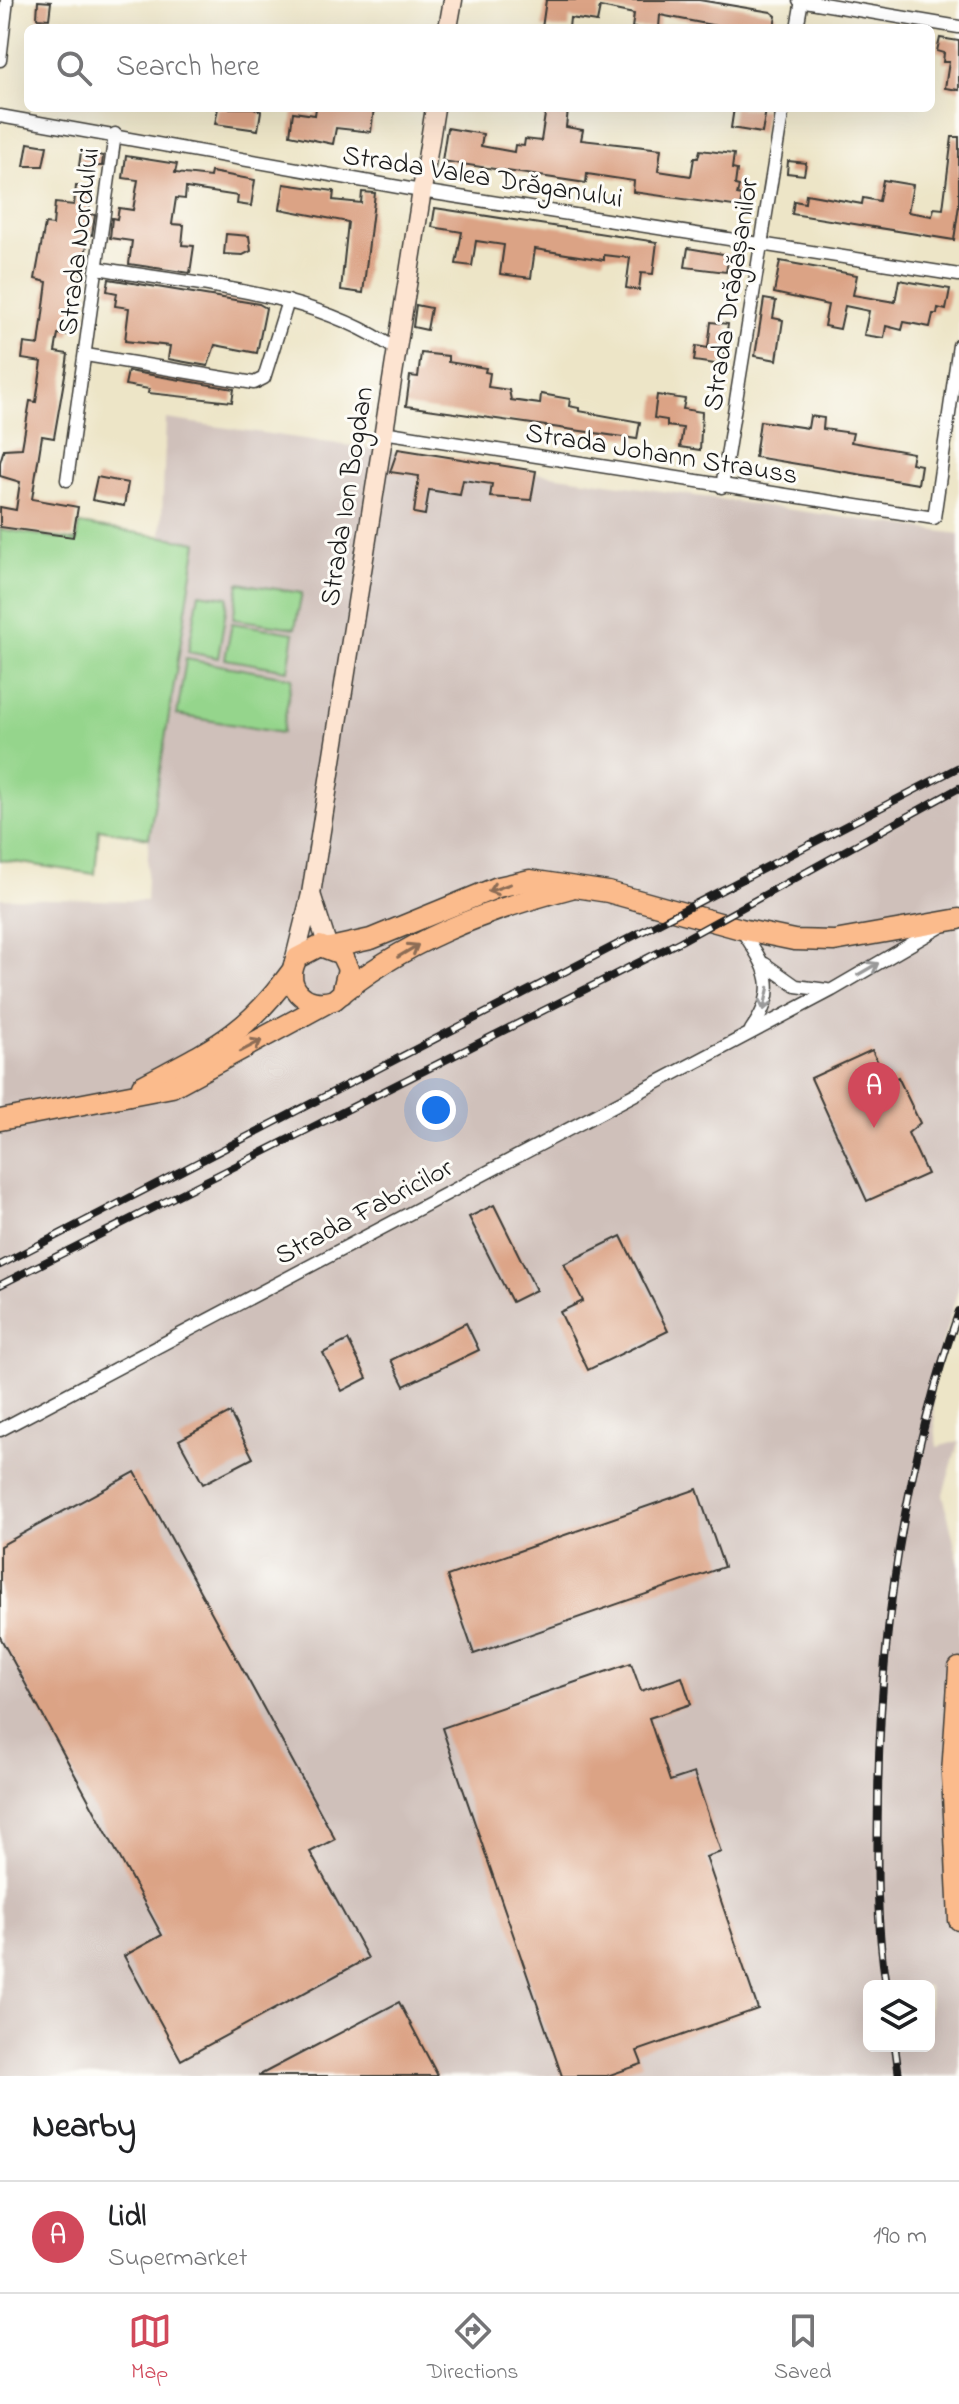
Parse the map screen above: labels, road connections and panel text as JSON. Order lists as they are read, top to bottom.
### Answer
{
  "streets": {
    "main road": ["Strada Ion Bogdan"],
    "street": [
      "Strada Valea Drăganului",
      "Strada Nordului",
      "Strada Drăgășanilor",
      "Strada Johann Strauss",
      "Strada Fabricilor"
    ]
  },
  "crossings": [
    ["Strada Valea Drăganului", "Strada Nordului"],
    ["Strada Valea Drăganului", "Strada Drăgășanilor"],
    ["Strada Valea Drăganului", "Strada Ion Bogdan"],
    ["Strada Drăgășanilor", "Strada Johann Strauss"],
    ["Strada Johann Strauss", "Strada Ion Bogdan"]
  ],
  "page": {
    "search": "Search here",
    "pins": "A",
    "heading": "Nearby",
    "list": [
      {
        "mark": "A",
        "name": "Lidl",
        "note": "Supermarket",
        "value": "190 m"
      }
    ],
    "nav": ["Map", "Directions", "Saved"]
  }
}
